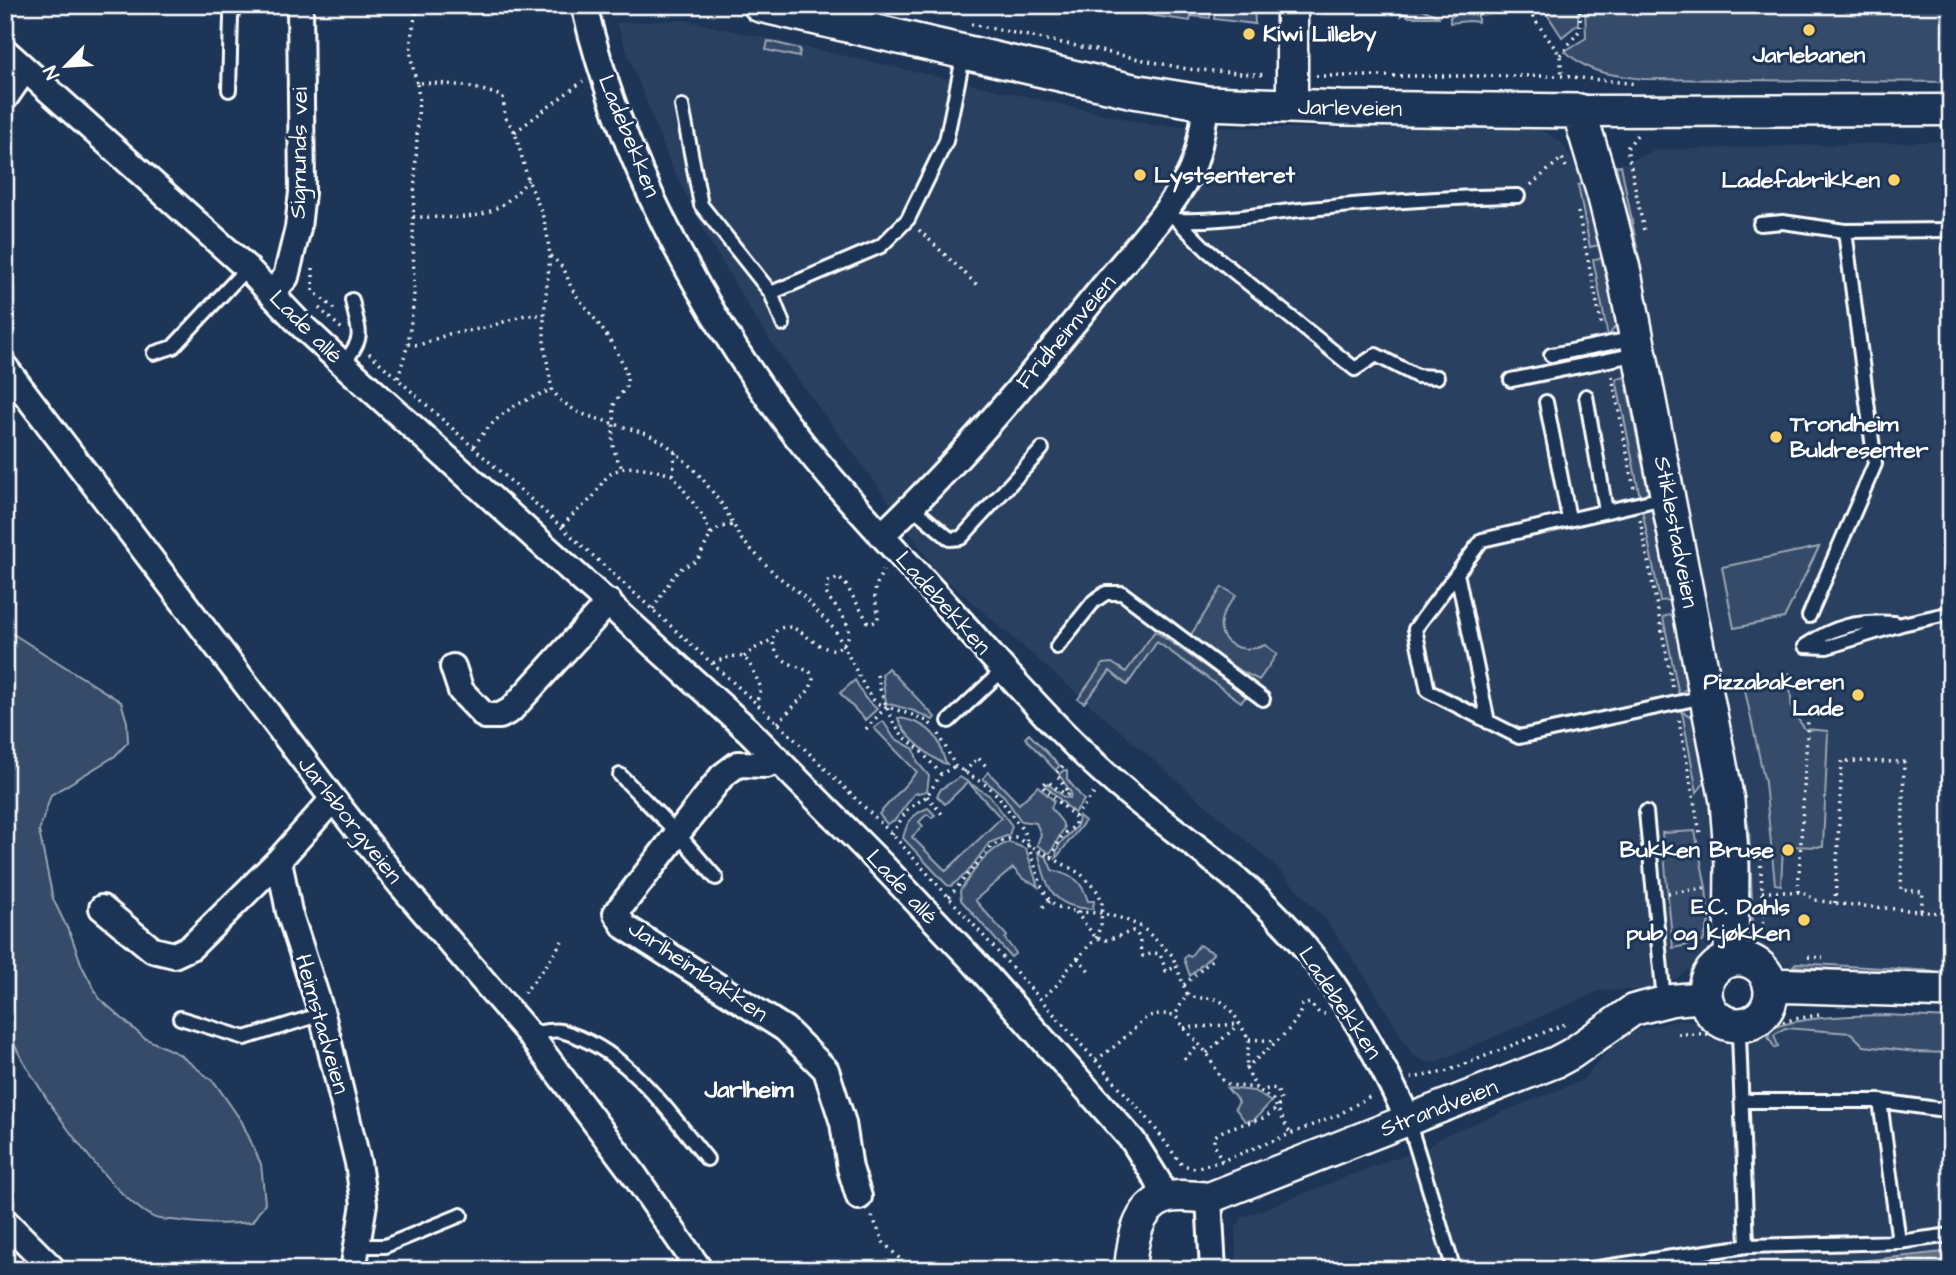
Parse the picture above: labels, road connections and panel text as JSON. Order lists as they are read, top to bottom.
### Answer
{
  "streets": {
    "main road": ["Jarleveien", "Stiklestadveien"],
    "street": [
      "Ladebekken",
      "Sigmunds vei",
      "Lade allé",
      "Fridheimveien",
      "Jarlsborgveien",
      "Jarlheimbakken",
      "Heimstadveien",
      "Strandveien"
    ]
  },
  "crossings": [
    ["Jarleveien", "Fridheimveien"],
    ["Jarleveien", "Stiklestadveien"],
    ["Ladebekken", "Fridheimveien"],
    ["Ladebekken", "Strandveien"],
    ["Sigmunds vei", "Lade allé"],
    ["Lade allé", "Jarlheimbakken"],
    ["Lade allé", "Strandveien"],
    ["Stiklestadveien", "Strandveien"]
  ],
  "districts": ["Jarlheim"],
  "places": [
    "Jarlebanen",
    "Kiwi Lilleby",
    "Lystsenteret",
    "Ladefabrikken",
    "Trondheim Buldresenter",
    "Pizzabakeren Lade",
    "Bukken Bruse",
    "E.C. Dahls pub og kjøkken"
  ],
  "north": "bottom left"
}
